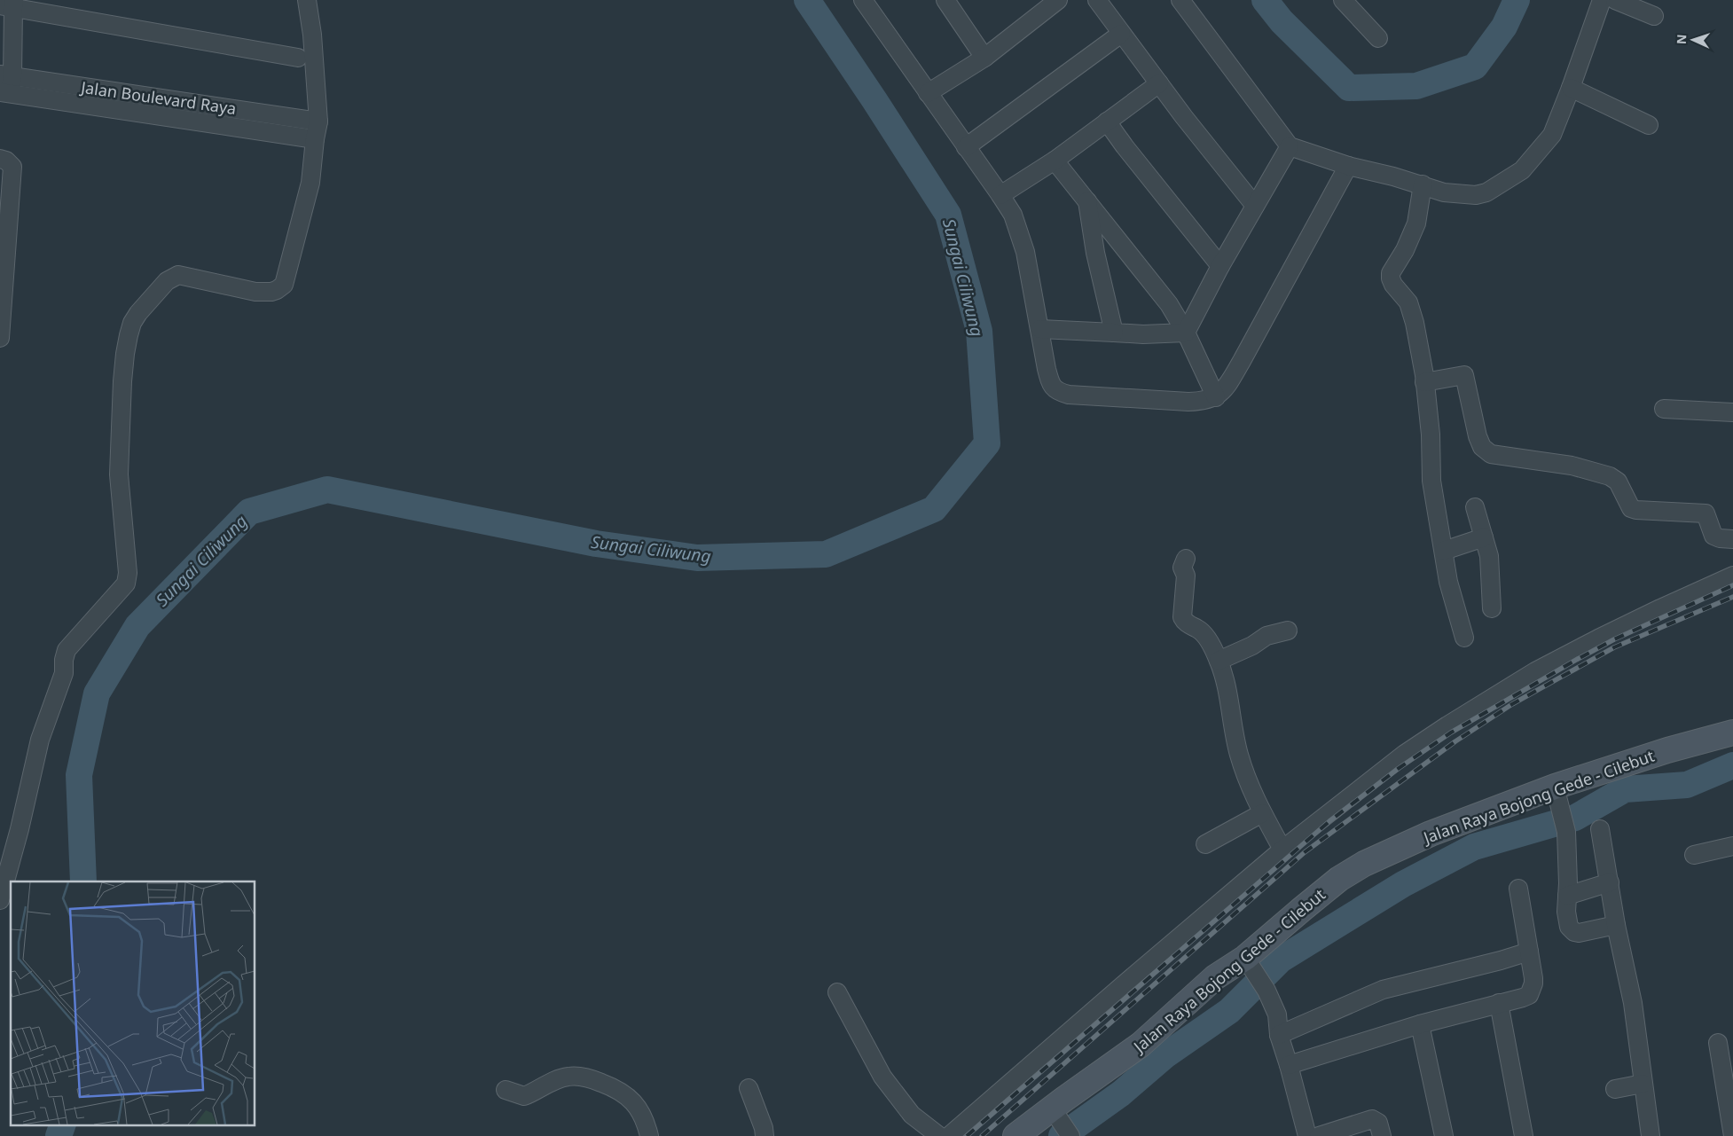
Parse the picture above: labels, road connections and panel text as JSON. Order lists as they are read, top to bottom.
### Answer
{
  "streets": {
    "main road": ["Jalan Raya Bojong Gede - Cilebut"],
    "street": ["Jalan Boulevard Raya"]
  },
  "water": ["Sungai Ciliwung"],
  "north": "left"
}
